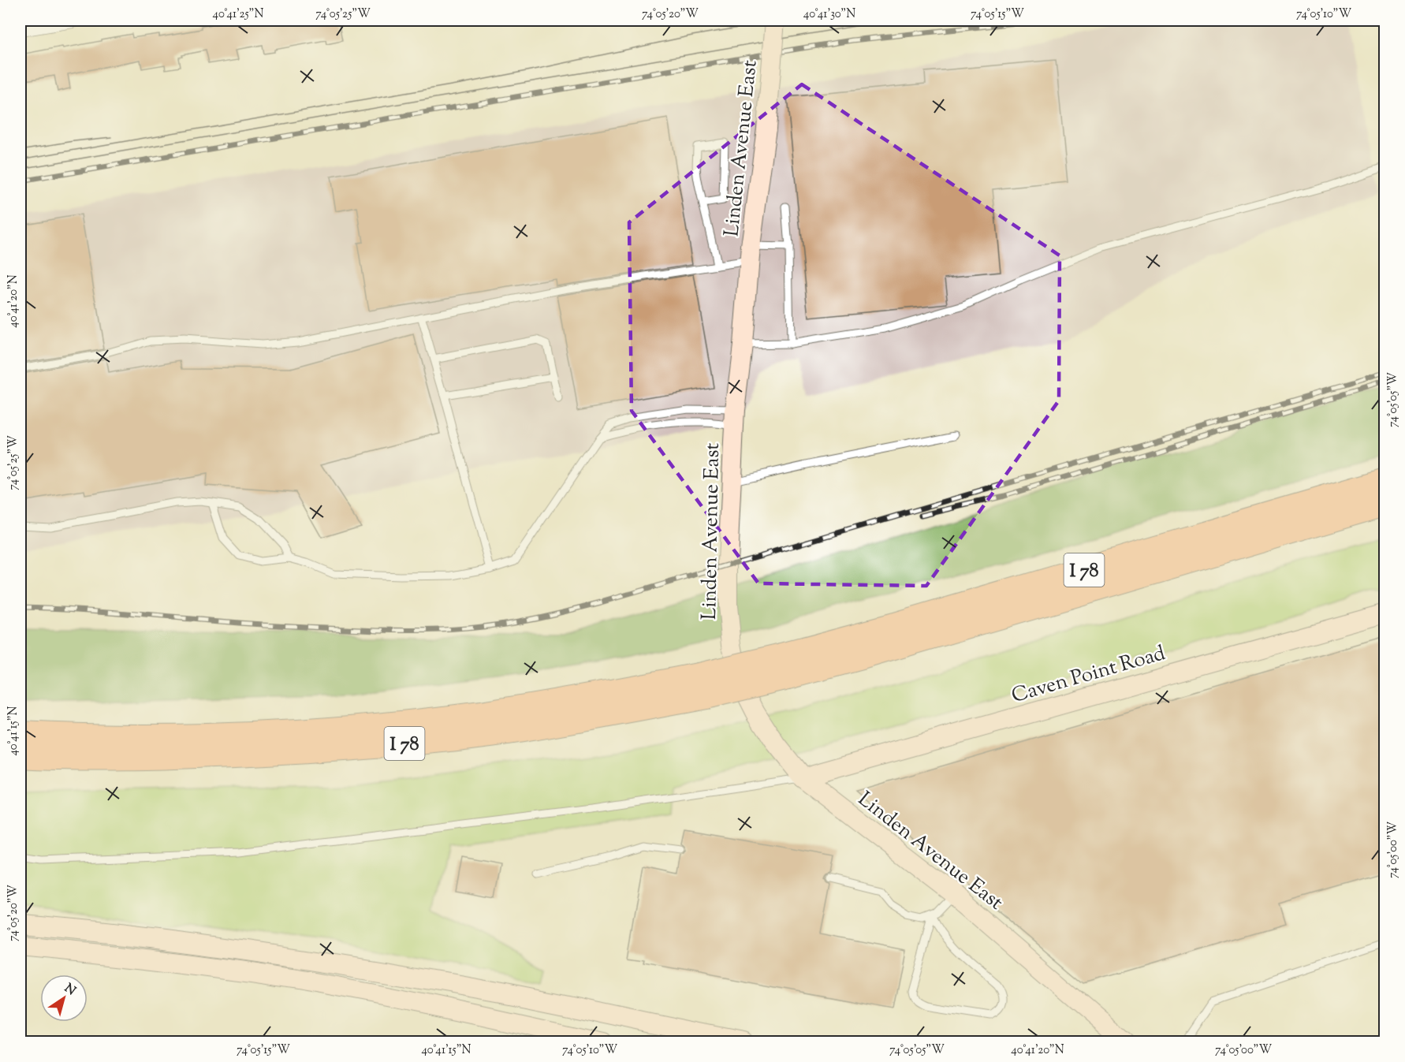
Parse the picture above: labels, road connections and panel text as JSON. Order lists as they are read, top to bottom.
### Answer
{
  "streets": {
    "highway": ["I 78"],
    "street": ["Linden Avenue East", "Caven Point Road"]
  },
  "crossings": [
    ["Linden Avenue East", "Caven Point Road"]
  ],
  "north": "top right",
  "coordinates": [
    "40°41'25\"N",
    "74°05'25\"W",
    "74°05'20\"W",
    "40°41'30\"N",
    "74°05'15\"W",
    "74°05'10\"W",
    "40°41'20\"N",
    "74°05'05\"W",
    "40°41'15\"N",
    "74°05'00\"W"
  ]
}
